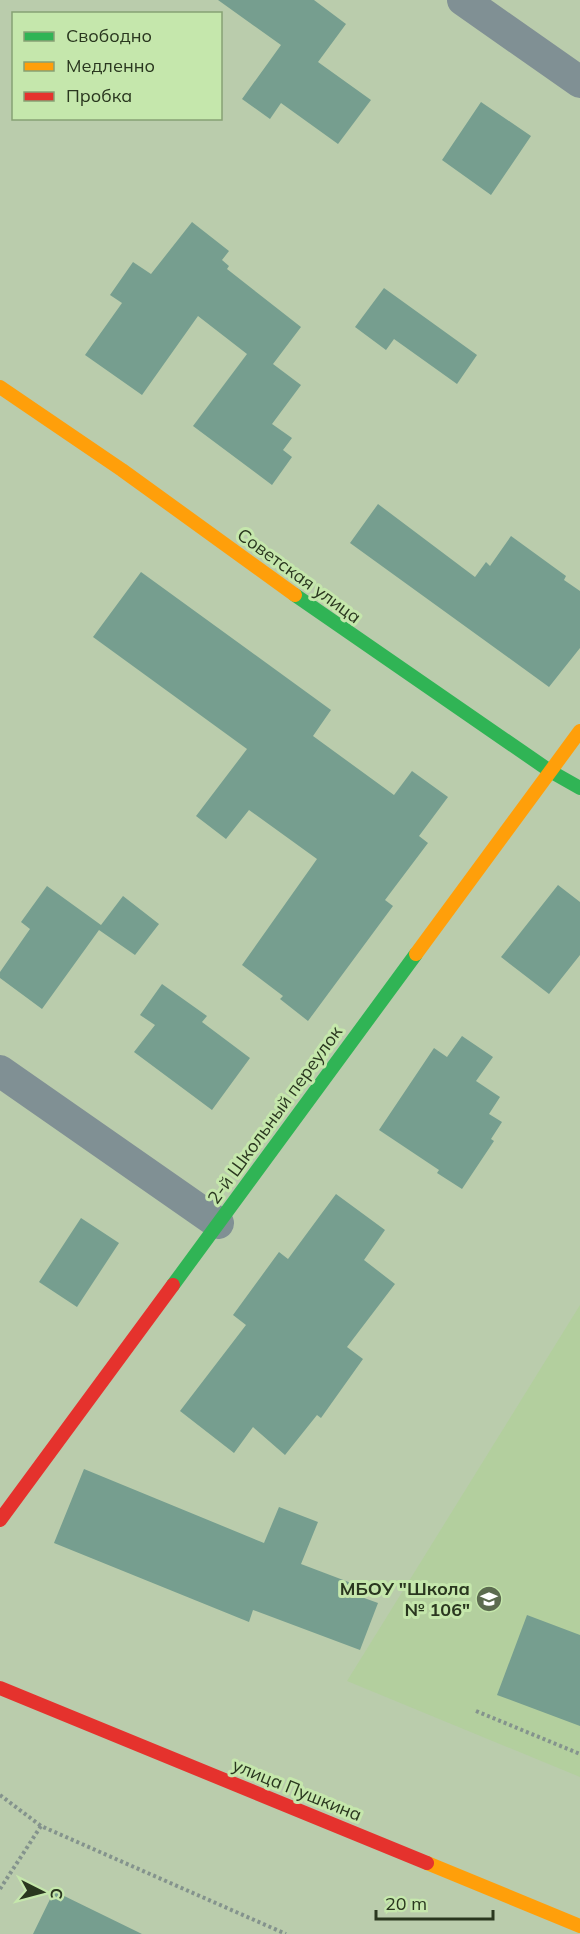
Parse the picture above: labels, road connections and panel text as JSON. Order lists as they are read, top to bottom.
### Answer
{
  "streets": {
    "street": ["Советская улица", "2-й Школьный переулок", "улица Пушкина"]
  },
  "crossings": [
    ["Советская улица", "2-й Школьный переулок"]
  ],
  "places": {
    "school or university": ["МБОУ \"Школа № 106\""]
  },
  "legend": ["Свободно", "Медленно", "Пробка"],
  "scale_bar": "20 m",
  "north": "right"
}
